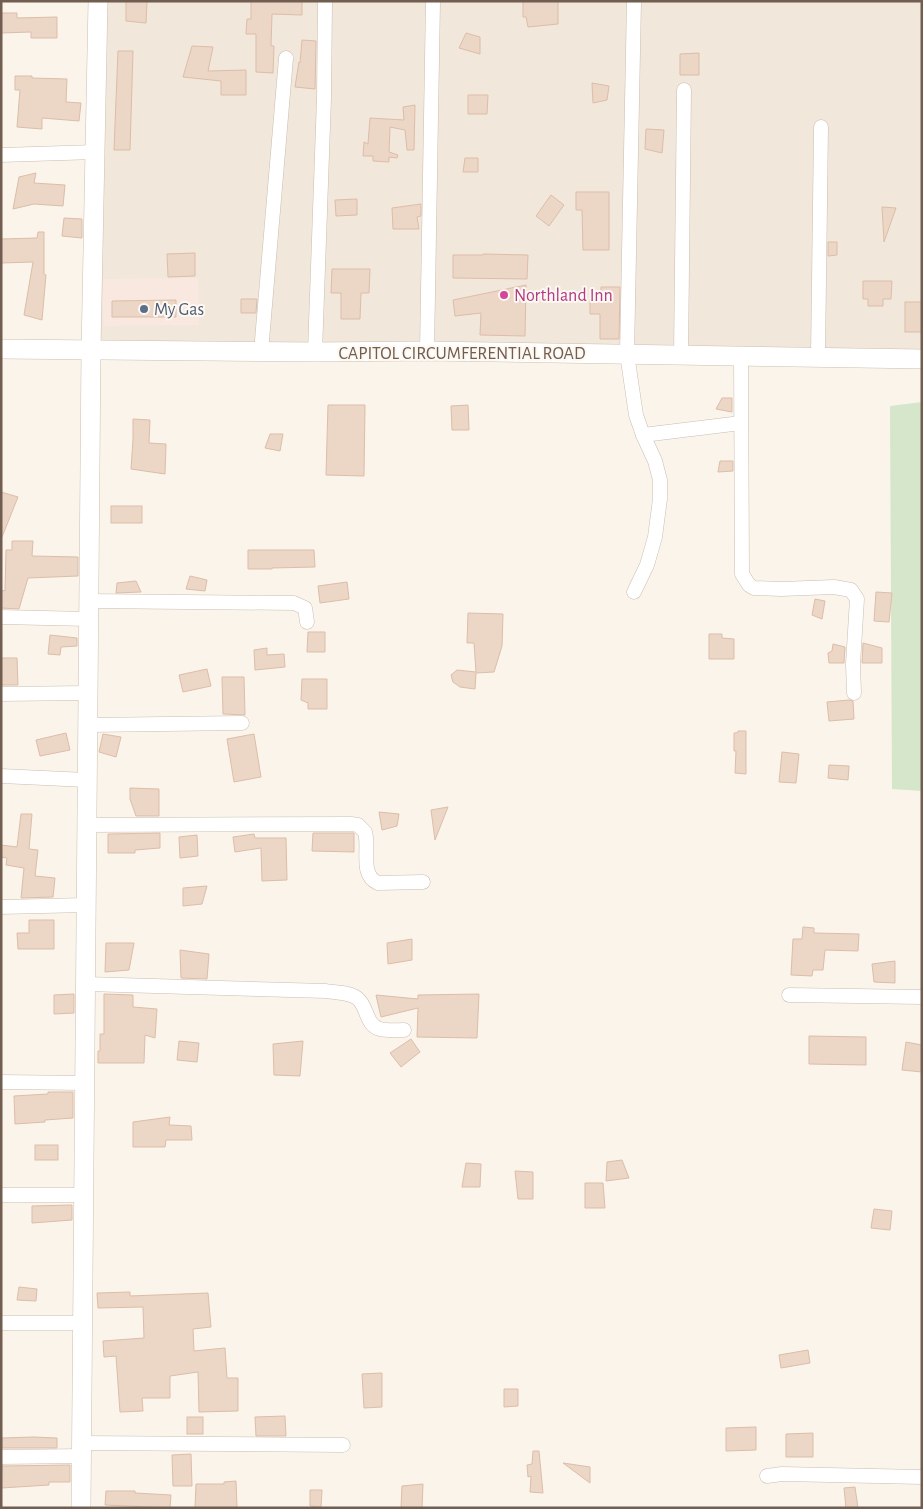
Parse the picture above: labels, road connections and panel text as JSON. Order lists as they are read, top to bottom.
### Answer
{
  "streets": {
    "street": ["CAPITOL CIRCUMFERENTIAL ROAD"]
  },
  "places": ["Northland Inn", "My Gas"]
}
